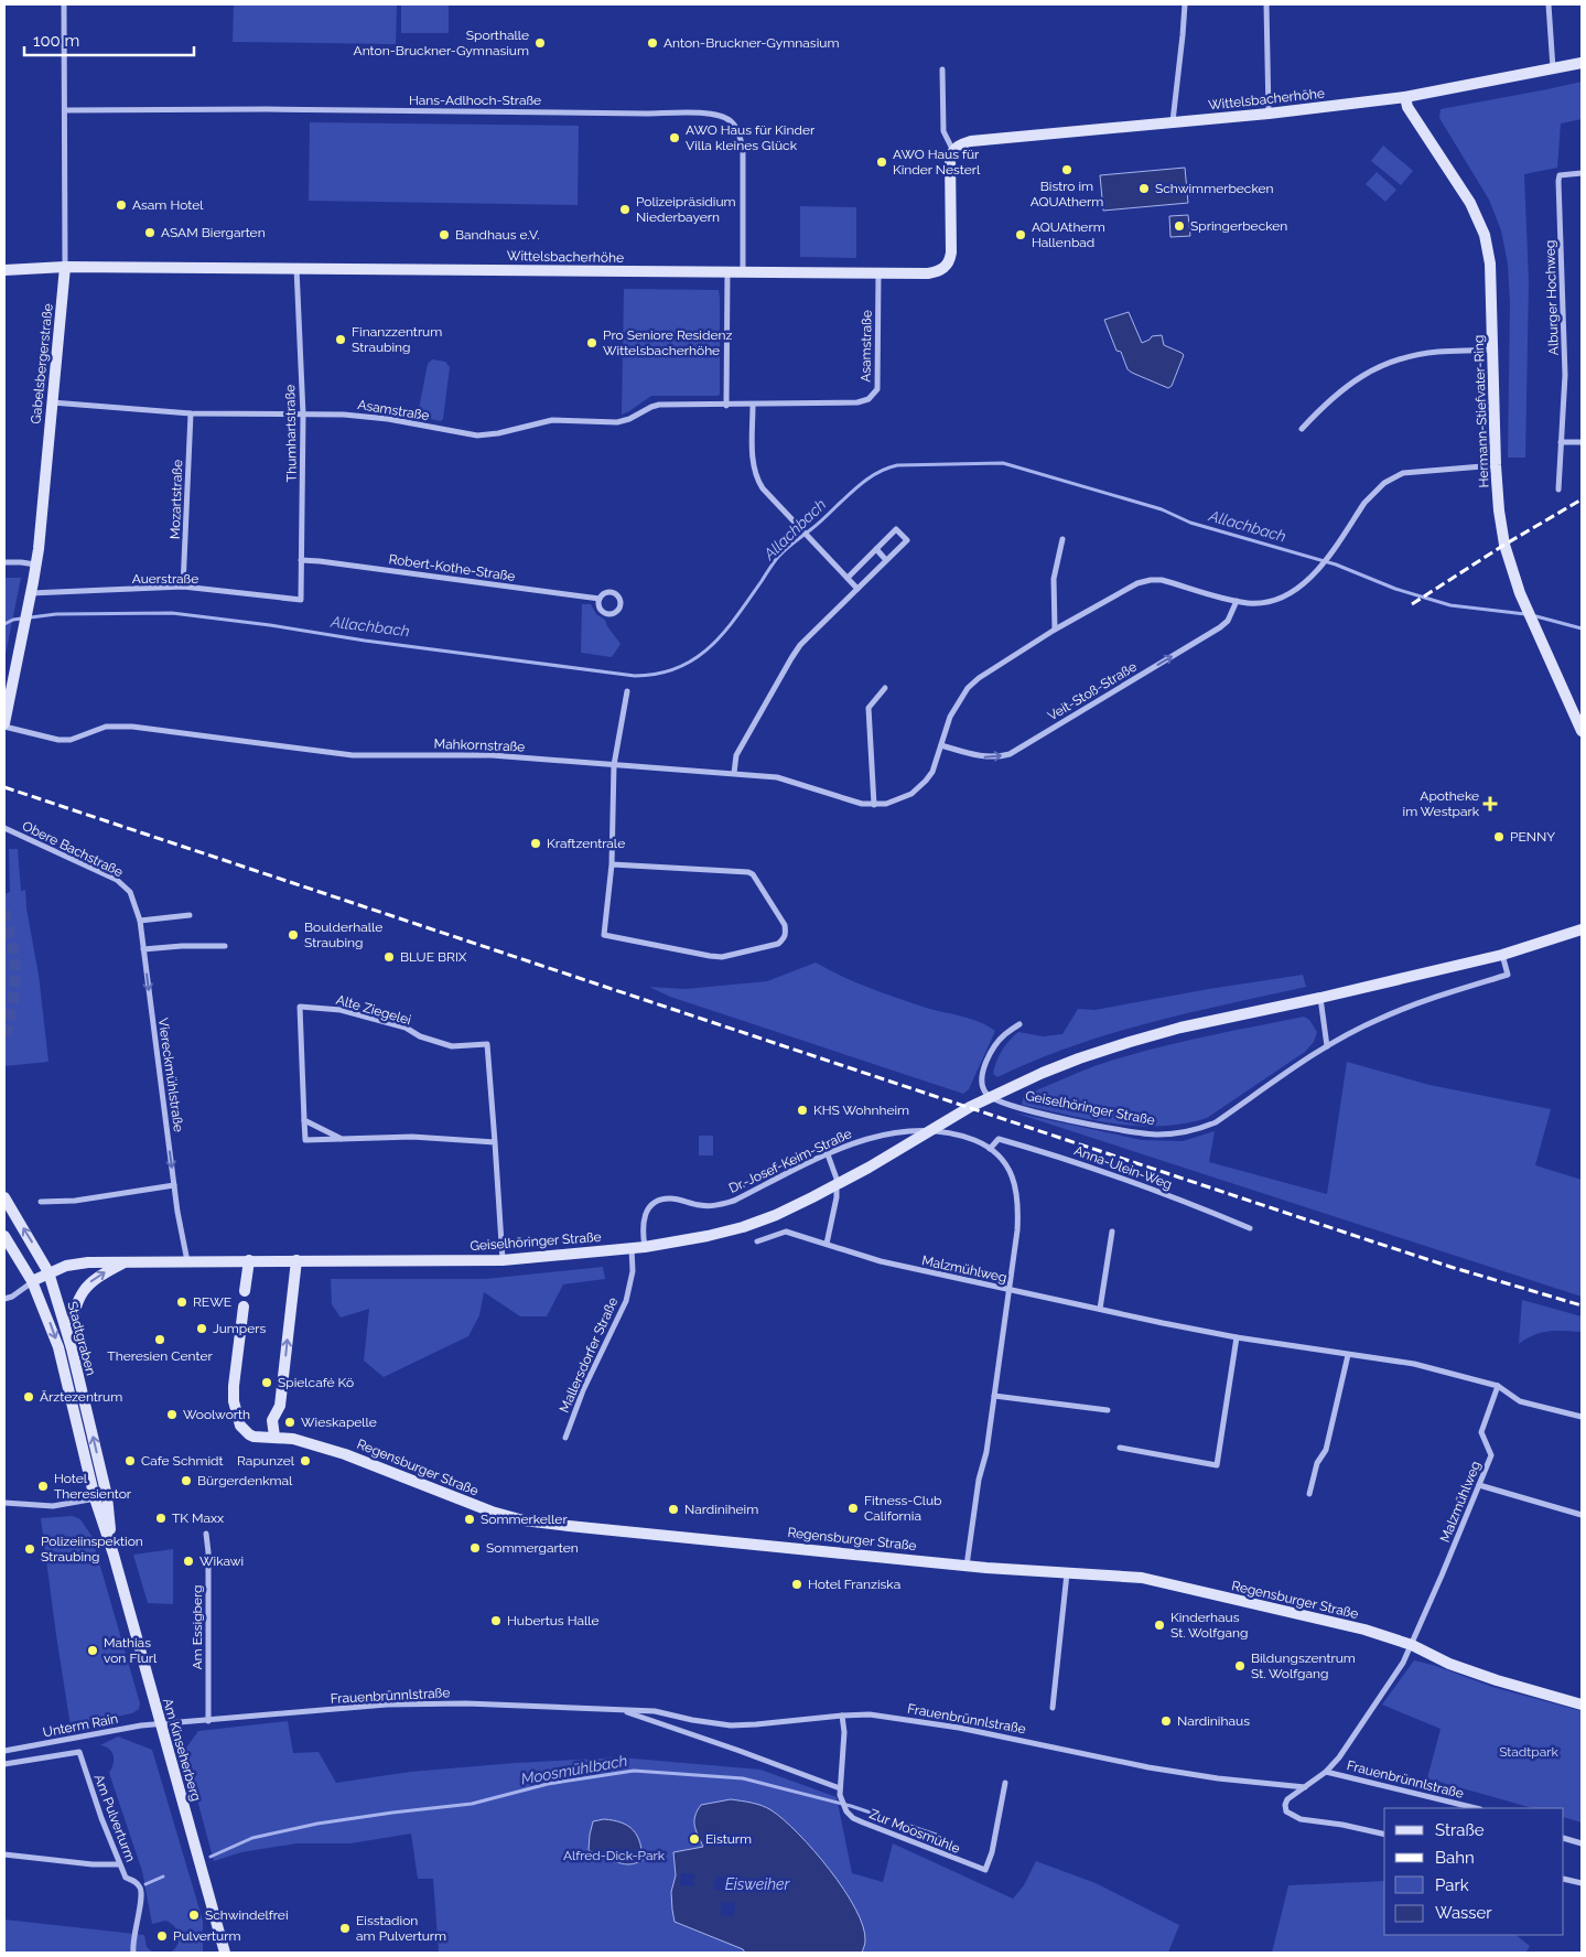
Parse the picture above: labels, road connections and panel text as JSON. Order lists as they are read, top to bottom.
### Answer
{
  "streets": {
    "street": [
      "Wittelsbacherhöhe",
      "Hans-Adlhoch-Straße",
      "Alburger Hochweg",
      "Asamstraße",
      "Gabelsbergerstraße",
      "Hermann-Stiefvater-Ring",
      "Thumhartstraße",
      "Mozartstraße",
      "Robert-Kothe-Straße",
      "Auerstraße",
      "Veit-Stoß-Straße",
      "Mahkornstraße",
      "Obere Bachstraße",
      "Alte Ziegelei",
      "Viereckmühlstraße",
      "Geiselhöringer Straße",
      "Dr.-Josef-Keim-Straße",
      "Anna-Ulein-Weg",
      "Malzmühlweg",
      "Stadtgraben",
      "Mallersdorfer Straße",
      "Regensburger Straße",
      "Am Essigberg",
      "Frauenbrünnlstraße",
      "Unterm Rain",
      "Am Kinseherberg",
      "Am Pulverturm",
      "Zur Moosmühle"
    ]
  },
  "crossings": [
    ["Wittelsbacherhöhe", "Hans-Adlhoch-Straße"],
    ["Wittelsbacherhöhe", "Asamstraße"],
    ["Wittelsbacherhöhe", "Gabelsbergerstraße"],
    ["Wittelsbacherhöhe", "Hermann-Stiefvater-Ring"],
    ["Wittelsbacherhöhe", "Thumhartstraße"],
    ["Hans-Adlhoch-Straße", "Gabelsbergerstraße"],
    ["Asamstraße", "Gabelsbergerstraße"],
    ["Asamstraße", "Thumhartstraße"],
    ["Asamstraße", "Mozartstraße"],
    ["Gabelsbergerstraße", "Auerstraße"],
    ["Gabelsbergerstraße", "Mahkornstraße"],
    ["Thumhartstraße", "Robert-Kothe-Straße"],
    ["Thumhartstraße", "Auerstraße"],
    ["Mozartstraße", "Auerstraße"],
    ["Obere Bachstraße", "Viereckmühlstraße"],
    ["Alte Ziegelei", "Geiselhöringer Straße"],
    ["Viereckmühlstraße", "Geiselhöringer Straße"],
    ["Geiselhöringer Straße", "Dr.-Josef-Keim-Straße"],
    ["Geiselhöringer Straße", "Stadtgraben"],
    ["Geiselhöringer Straße", "Mallersdorfer Straße"],
    ["Dr.-Josef-Keim-Straße", "Anna-Ulein-Weg"],
    ["Dr.-Josef-Keim-Straße", "Malzmühlweg"],
    ["Dr.-Josef-Keim-Straße", "Regensburger Straße"],
    ["Malzmühlweg", "Regensburger Straße"],
    ["Malzmühlweg", "Frauenbrünnlstraße"],
    ["Stadtgraben", "Am Kinseherberg"],
    ["Regensburger Straße", "Frauenbrünnlstraße"],
    ["Am Essigberg", "Frauenbrünnlstraße"],
    ["Frauenbrünnlstraße", "Unterm Rain"],
    ["Frauenbrünnlstraße", "Am Kinseherberg"],
    ["Frauenbrünnlstraße", "Zur Moosmühle"],
    ["Unterm Rain", "Am Kinseherberg"]
  ],
  "one_way": ["Veit-Stoß-Straße", "Viereckmühlstraße"],
  "water": ["Allachbach", "Moosmühlbach", "Eisweiher"],
  "parks": ["Stadtpark", "Alfred-Dick-Park"],
  "places": {
    "other": [
      "Sporthalle Anton-Bruckner-Gymnasium",
      "Anton-Bruckner-Gymnasium",
      "AWO Haus für Kinder Villa kleines Glück",
      "AWO Haus für Kinder Nesterl",
      "Bistro im AQUAtherm",
      "Schwimmerbecken",
      "Asam Hotel",
      "Polizeipräsidium Niederbayern",
      "Springerbecken",
      "ASAM Biergarten",
      "Bandhaus e.V.",
      "AQUAtherm Hallenbad",
      "Finanzzentrum Straubing",
      "Pro Seniore Residenz Wittelsbacherhöhe",
      "PENNY",
      "Kraftzentrale",
      "Boulderhalle Straubing",
      "BLUE BRIX",
      "KHS Wohnheim",
      "REWE",
      "Jumpers",
      "Theresien Center",
      "Spielcafé Kö",
      "Ärztezentrum",
      "Woolworth",
      "Wieskapelle",
      "Cafe Schmidt",
      "Rapunzel",
      "Bürgerdenkmal",
      "Hotel Theresientor",
      "Fitness-Club California",
      "Nardiniheim",
      "TK Maxx",
      "Sommerkeller",
      "Sommergarten",
      "Polizeiinspektion Straubing",
      "Wikawi",
      "Hotel Franziska",
      "Hubertus Halle",
      "Kinderhaus St. Wolfgang",
      "Mathias von Flurl",
      "Bildungszentrum St. Wolfgang",
      "Nardinihaus",
      "Eisturm",
      "Schwindelfrei",
      "Eisstadion am Pulverturm",
      "Pulverturm"
    ],
    "health": ["Apotheke im Westpark"]
  },
  "legend": [
    "Straße",
    "Bahn",
    "Park",
    "Wasser"
  ],
  "scale_bar": "100 m"
}
